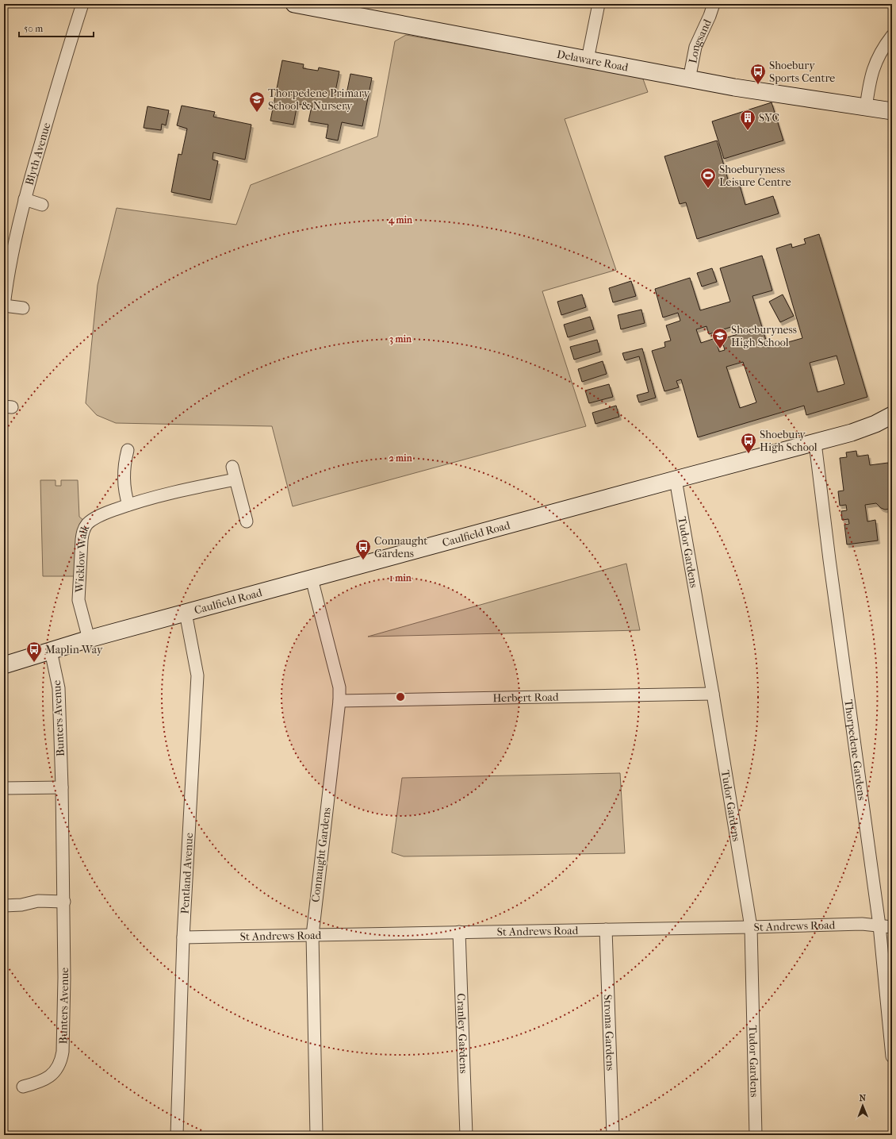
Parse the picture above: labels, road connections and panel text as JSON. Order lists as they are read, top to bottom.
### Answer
{
  "streets": {
    "street": [
      "Longsand",
      "Delaware Road",
      "Blyth Avenue",
      "Caulfield Road",
      "Tudor Gardens",
      "Wicklow Walk",
      "Herbert Road",
      "Bunters Avenue",
      "Thorpedene Gardens",
      "Connaught Gardens",
      "Pentland Avenue",
      "St Andrews Road",
      "Stroma Gardens",
      "Cranley Gardens"
    ]
  },
  "crossings": [
    ["Longsand", "Delaware Road"],
    ["Caulfield Road", "Tudor Gardens"],
    ["Caulfield Road", "Wicklow Walk"],
    ["Caulfield Road", "Bunters Avenue"],
    ["Caulfield Road", "Thorpedene Gardens"],
    ["Caulfield Road", "Connaught Gardens"],
    ["Caulfield Road", "Pentland Avenue"],
    ["Tudor Gardens", "Herbert Road"],
    ["Tudor Gardens", "St Andrews Road"],
    ["Herbert Road", "Connaught Gardens"],
    ["Thorpedene Gardens", "St Andrews Road"],
    ["Connaught Gardens", "St Andrews Road"],
    ["Pentland Avenue", "St Andrews Road"],
    ["St Andrews Road", "Stroma Gardens"],
    ["St Andrews Road", "Cranley Gardens"]
  ],
  "places": {
    "bus stop": [
      "Shoebury Sports Centre",
      "Shoebury High School",
      "Connaught Gardens",
      "Maplin Way"
    ],
    "school or university": ["Thorpedene Primary School & Nursery", "Shoeburyness High School"],
    "building": ["SYC"],
    "sports": ["Shoeburyness Leisure Centre"]
  },
  "scale_bar": "50 m",
  "north": "top",
  "rings": [
    "4 min",
    "3 min",
    "2 min",
    "1 min"
  ]
}
